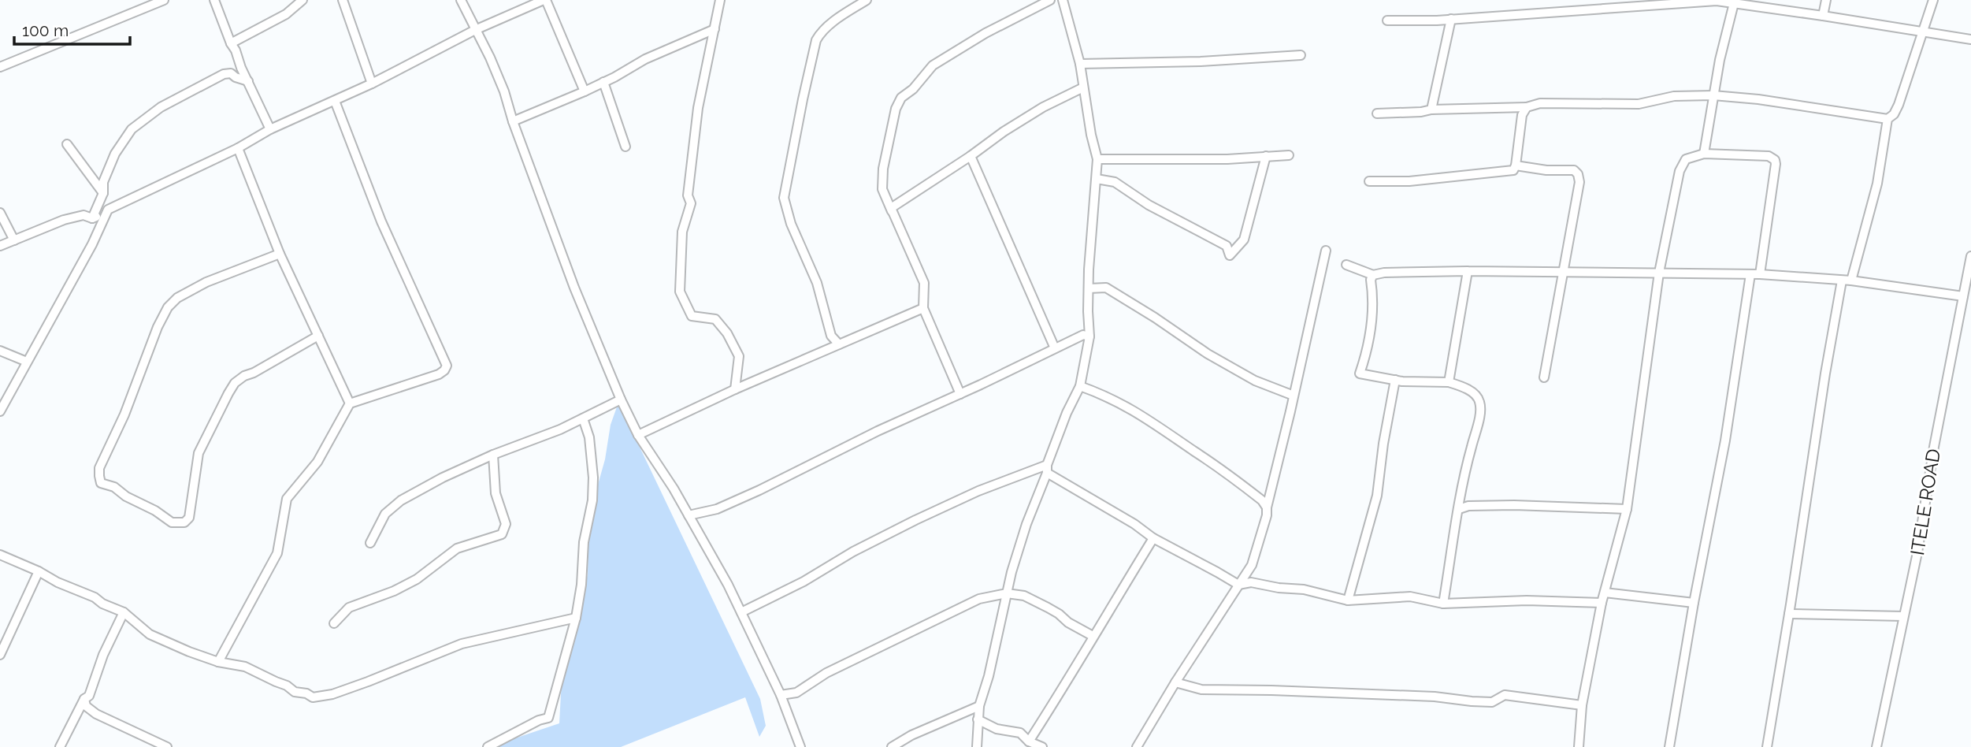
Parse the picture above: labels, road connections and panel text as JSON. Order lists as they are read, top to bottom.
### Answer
{
  "streets": {
    "street": ["ITELE ROAD"]
  },
  "scale_bar": "100 m"
}
